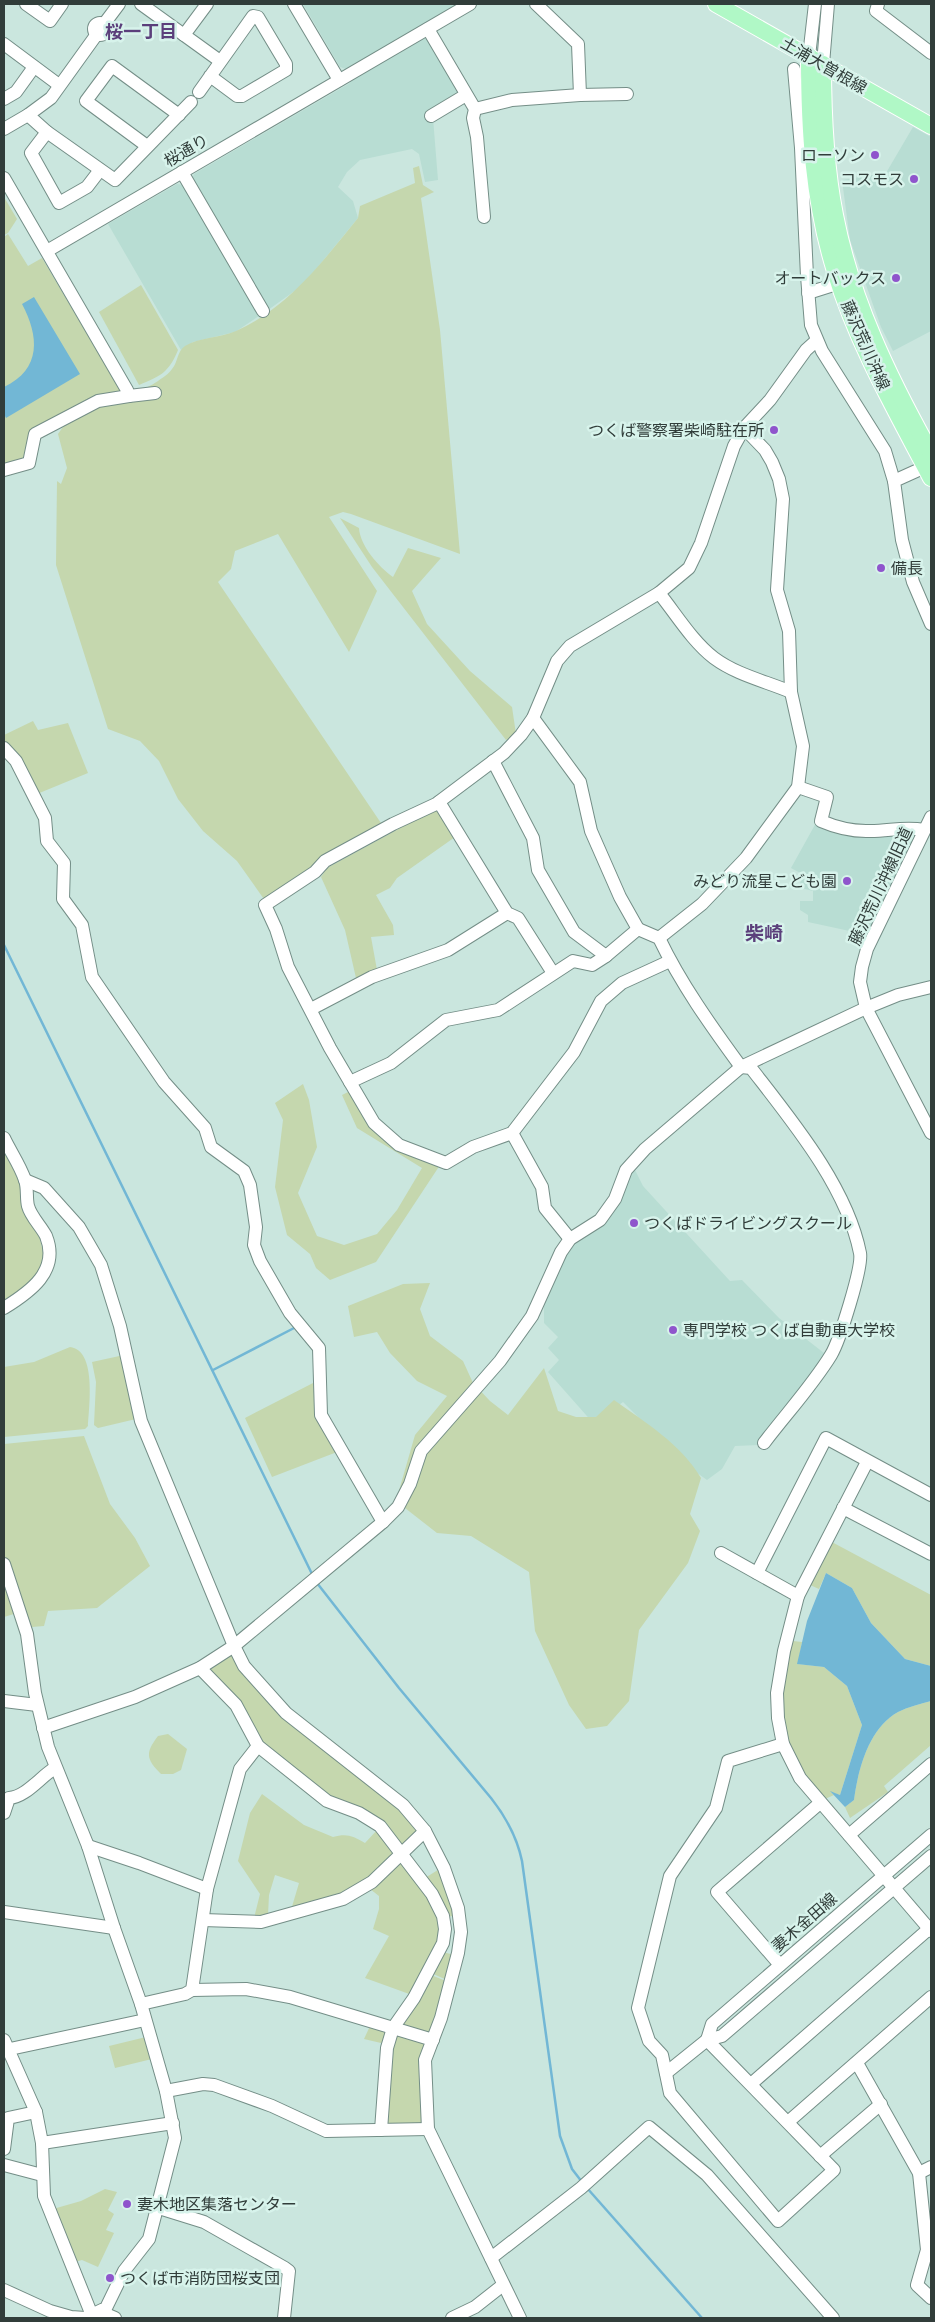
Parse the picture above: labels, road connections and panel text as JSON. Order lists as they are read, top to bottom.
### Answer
{
  "streets": {
    "main road": ["土浦大曽根線", "藤沢荒川沖線"],
    "street": ["桜通り", "藤沢荒川沖線旧道", "妻木金田線"]
  },
  "crossings": [
    ["土浦大曽根線", "藤沢荒川沖線"]
  ],
  "districts": ["桜一丁目", "柴崎"],
  "places": [
    "ローソン",
    "コスモス",
    "オートバックス",
    "つくば警察署柴崎駐在所",
    "備長",
    "みどり流星こども園",
    "つくばドライビングスクール",
    "専門学校 つくば自動車大学校",
    "妻木地区集落センター",
    "つくば市消防団桜支団"
  ]
}
